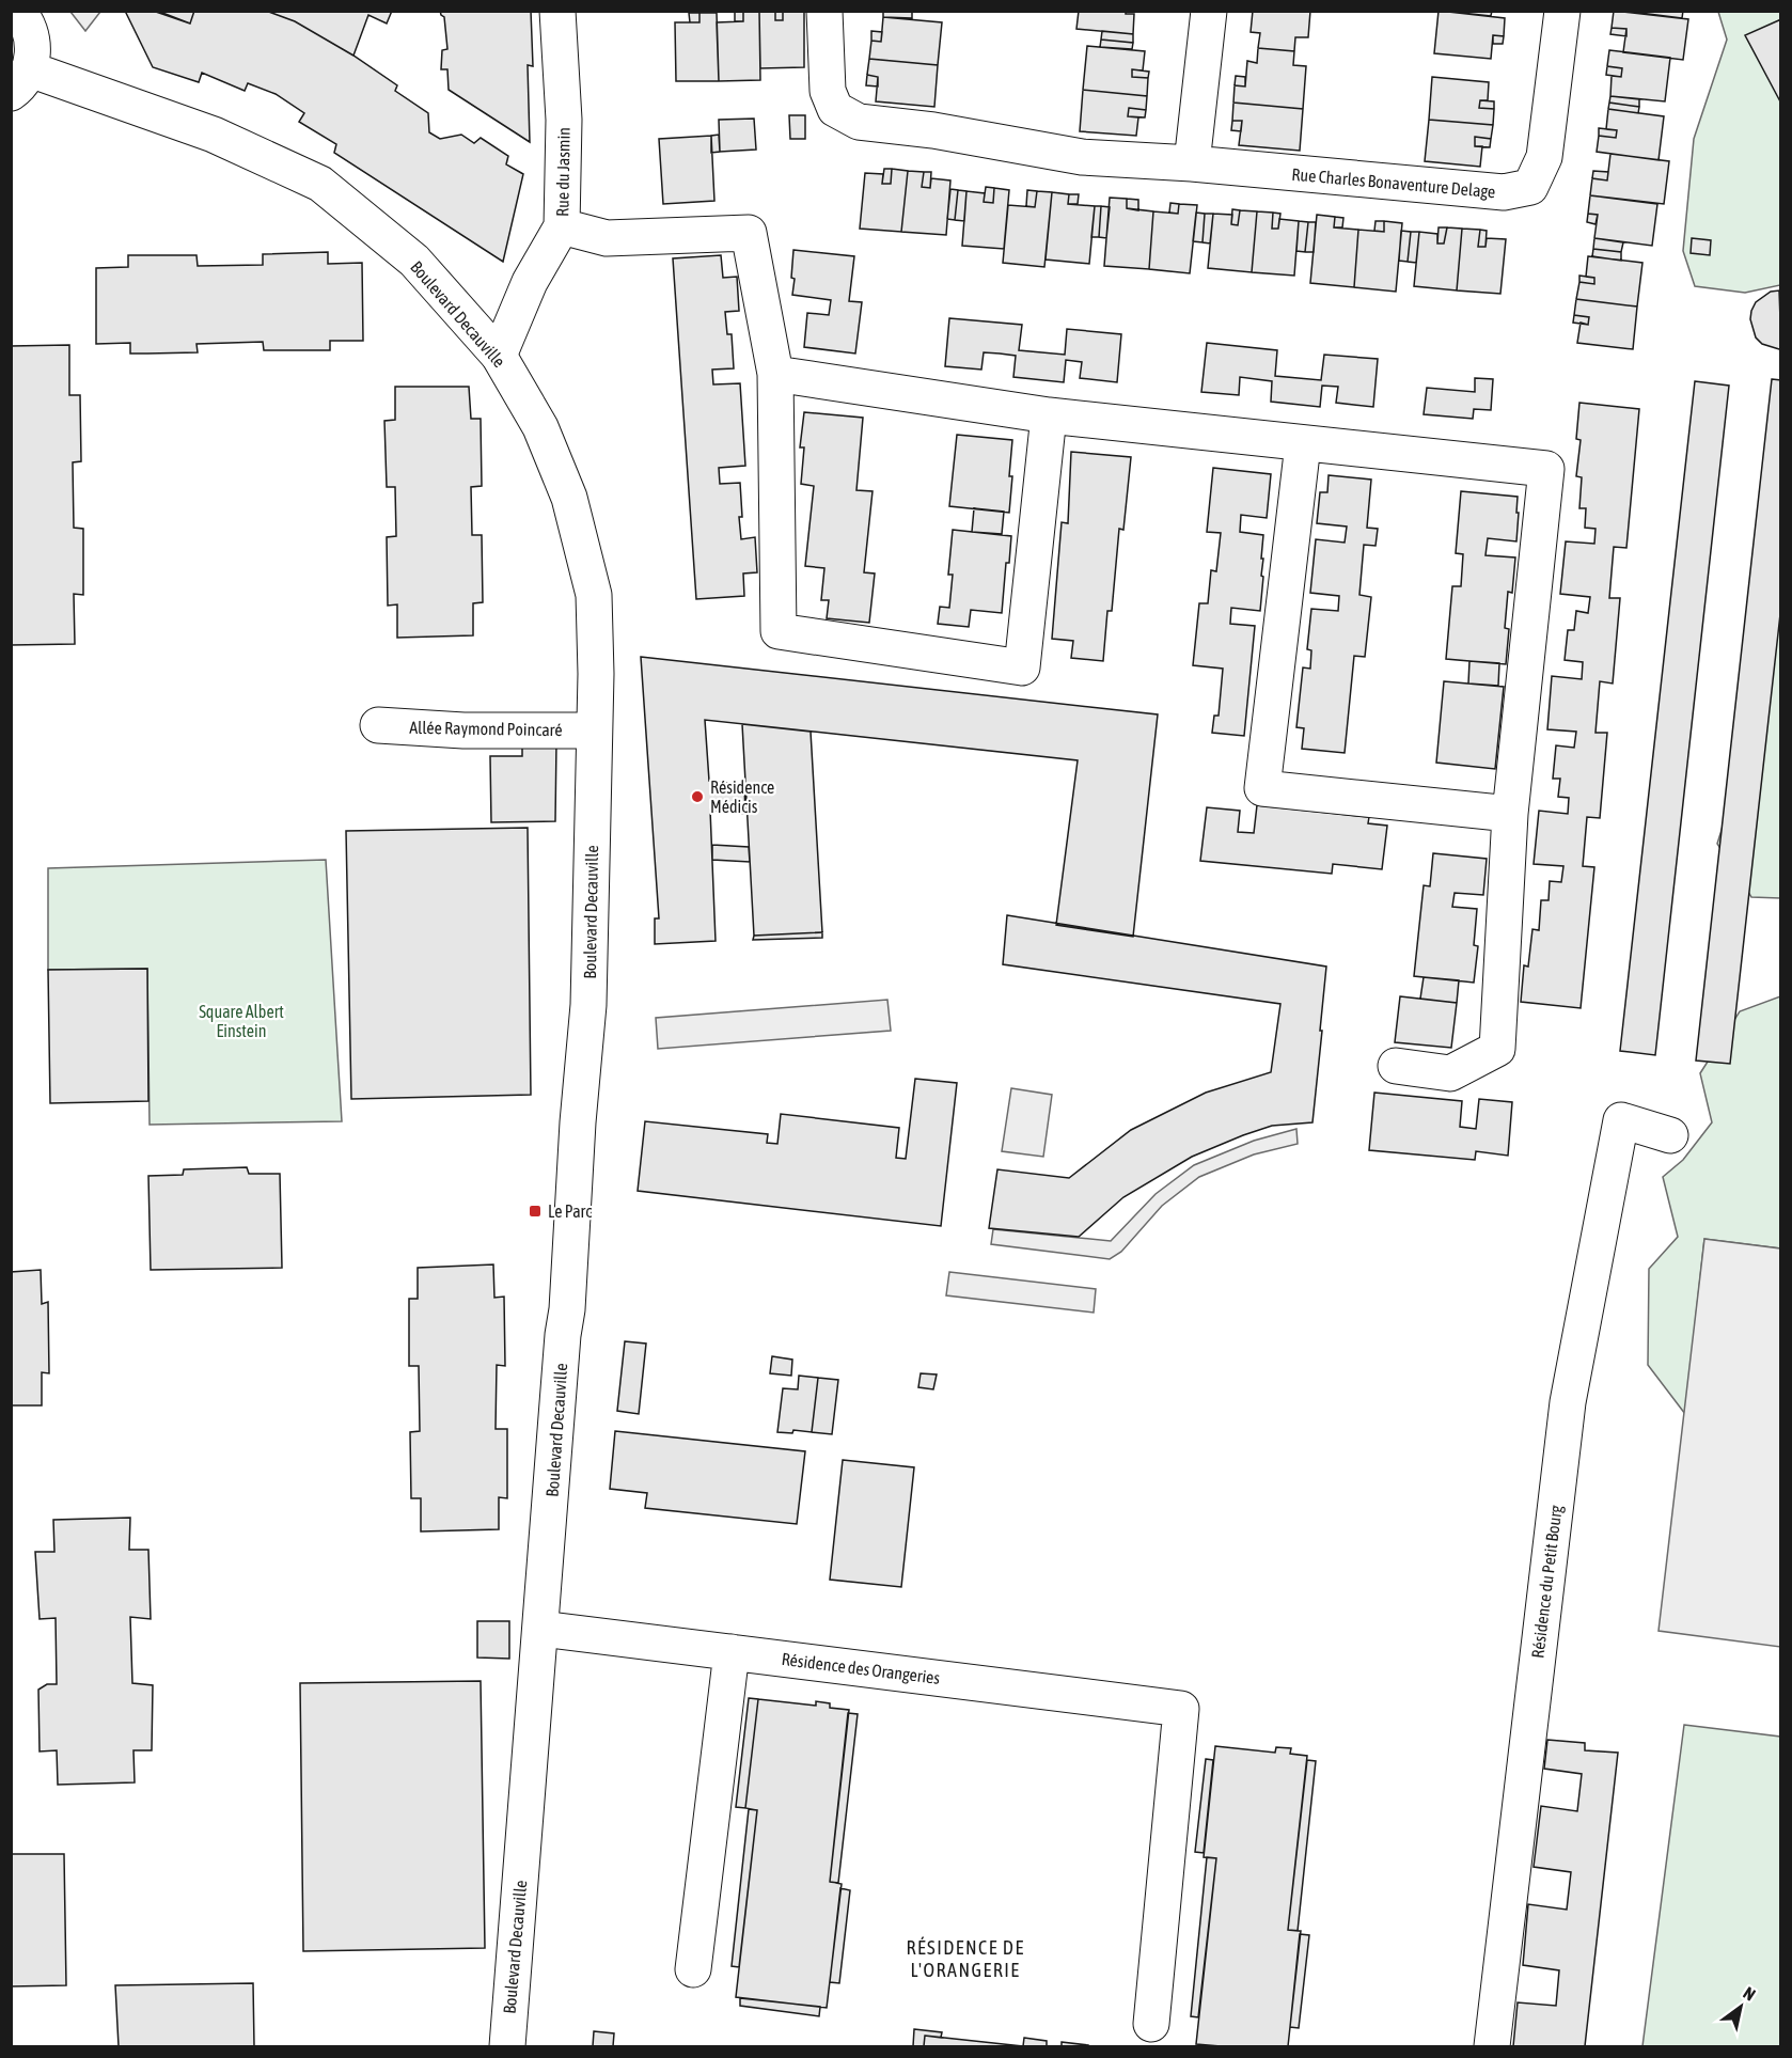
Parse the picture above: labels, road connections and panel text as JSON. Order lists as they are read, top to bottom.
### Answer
{
  "streets": {
    "street": [
      "Rue du Jasmin",
      "Rue Charles Bonaventure Delage",
      "Boulevard Decauville",
      "Allée Raymond Poincaré",
      "Résidence du Petit Bourg",
      "Résidence des Orangeries"
    ]
  },
  "crossings": [
    ["Rue du Jasmin", "Boulevard Decauville"],
    ["Boulevard Decauville", "Allée Raymond Poincaré"],
    ["Boulevard Decauville", "Résidence des Orangeries"]
  ],
  "districts": ["RÉSIDENCE DE L'ORANGERIE"],
  "parks": ["Square Albert Einstein"],
  "places": {
    "other": ["Résidence Médicis"],
    "transit": ["Le Parc"]
  },
  "north": "top right"
}
